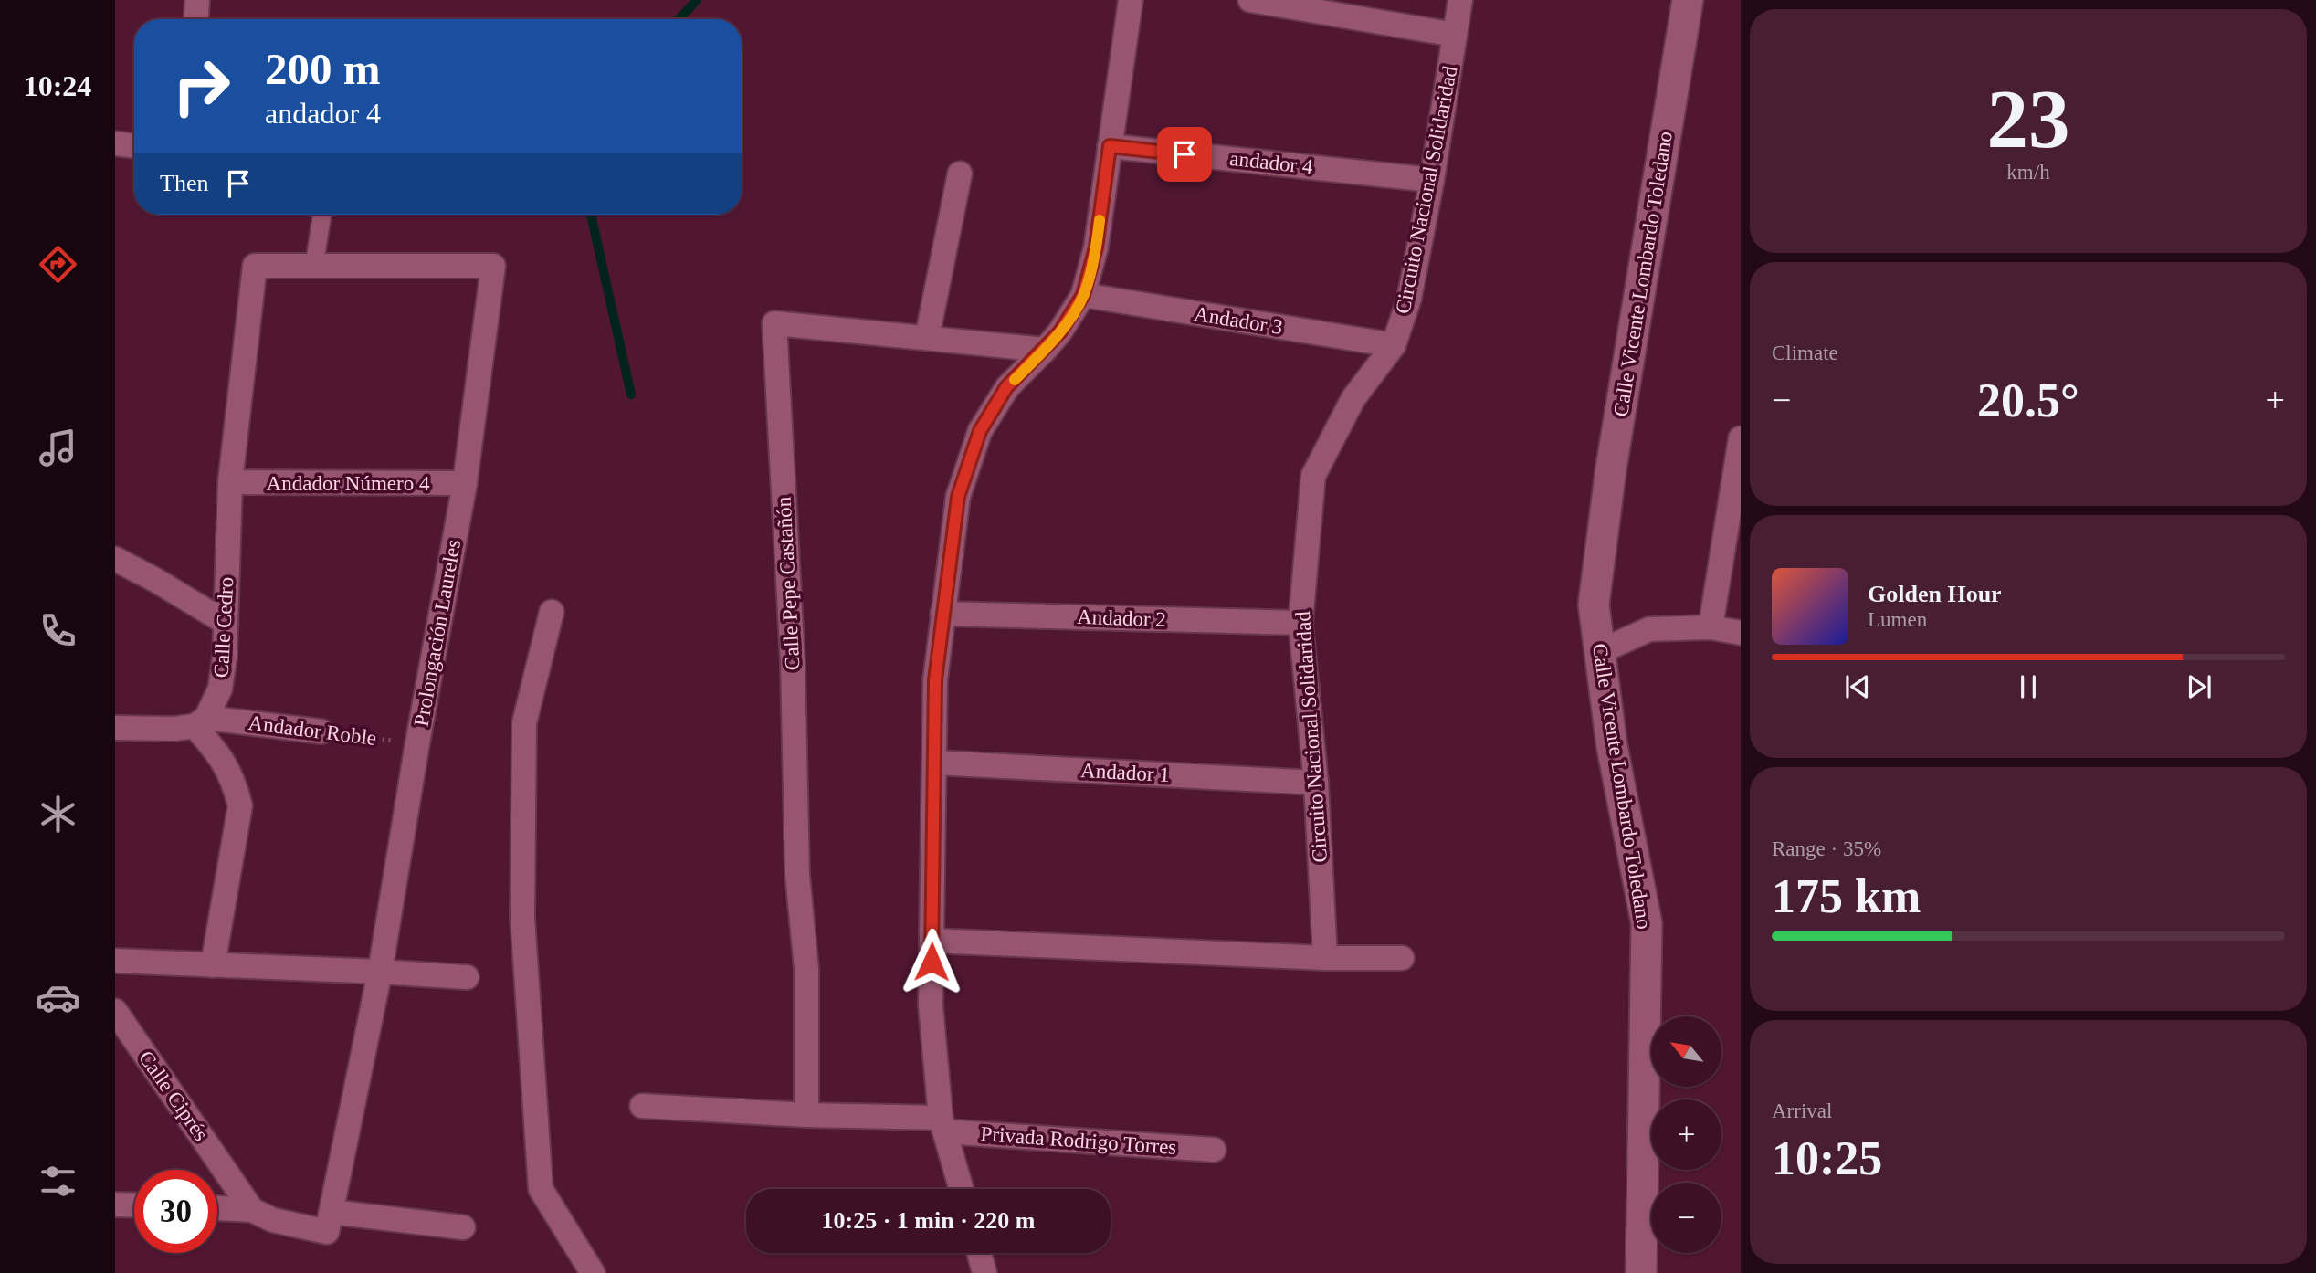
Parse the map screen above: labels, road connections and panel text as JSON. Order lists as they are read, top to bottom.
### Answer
{
  "streets": {
    "street": [
      "andador 4",
      "Circuito Nacional Solidaridad",
      "Calle Vicente Lombardo Toledano",
      "Andador 3",
      "Andador Número 4",
      "Calle Pepe Castañón",
      "Andador 2",
      "Calle Cedro",
      "Prolongación Laureles",
      "Andador Roble",
      "Andador 1",
      "Calle Ciprés",
      "Privada Rodrigo Torres"
    ]
  },
  "crossings": [
    ["andador 4", "Circuito Nacional Solidaridad"],
    ["Circuito Nacional Solidaridad", "Andador 3"],
    ["Circuito Nacional Solidaridad", "Andador 2"],
    ["Circuito Nacional Solidaridad", "Andador 1"],
    ["Andador Número 4", "Calle Cedro"],
    ["Andador Número 4", "Prolongación Laureles"],
    ["Calle Pepe Castañón", "Privada Rodrigo Torres"],
    ["Calle Cedro", "Prolongación Laureles"],
    ["Calle Cedro", "Andador Roble"],
    ["Prolongación Laureles", "Andador Roble"]
  ],
  "north": "top left",
  "page": {
    "tabs": "10:24",
    "tile": [
      ["23", "km/h"],
      "Climate",
      ["Range · 35%", "175 km"],
      ["Arrival", "10:25"]
    ],
    "turn": ["200 m", "andador 4"],
    "then": "Then",
    "heat": ["−", "20.5°", "+"],
    "song": ["Golden Hour", "Lumen"],
    "map_buttons": ["+", "−"],
    "limit": "30",
    "trip": "10:25 · 1 min · 220 m"
  }
}
